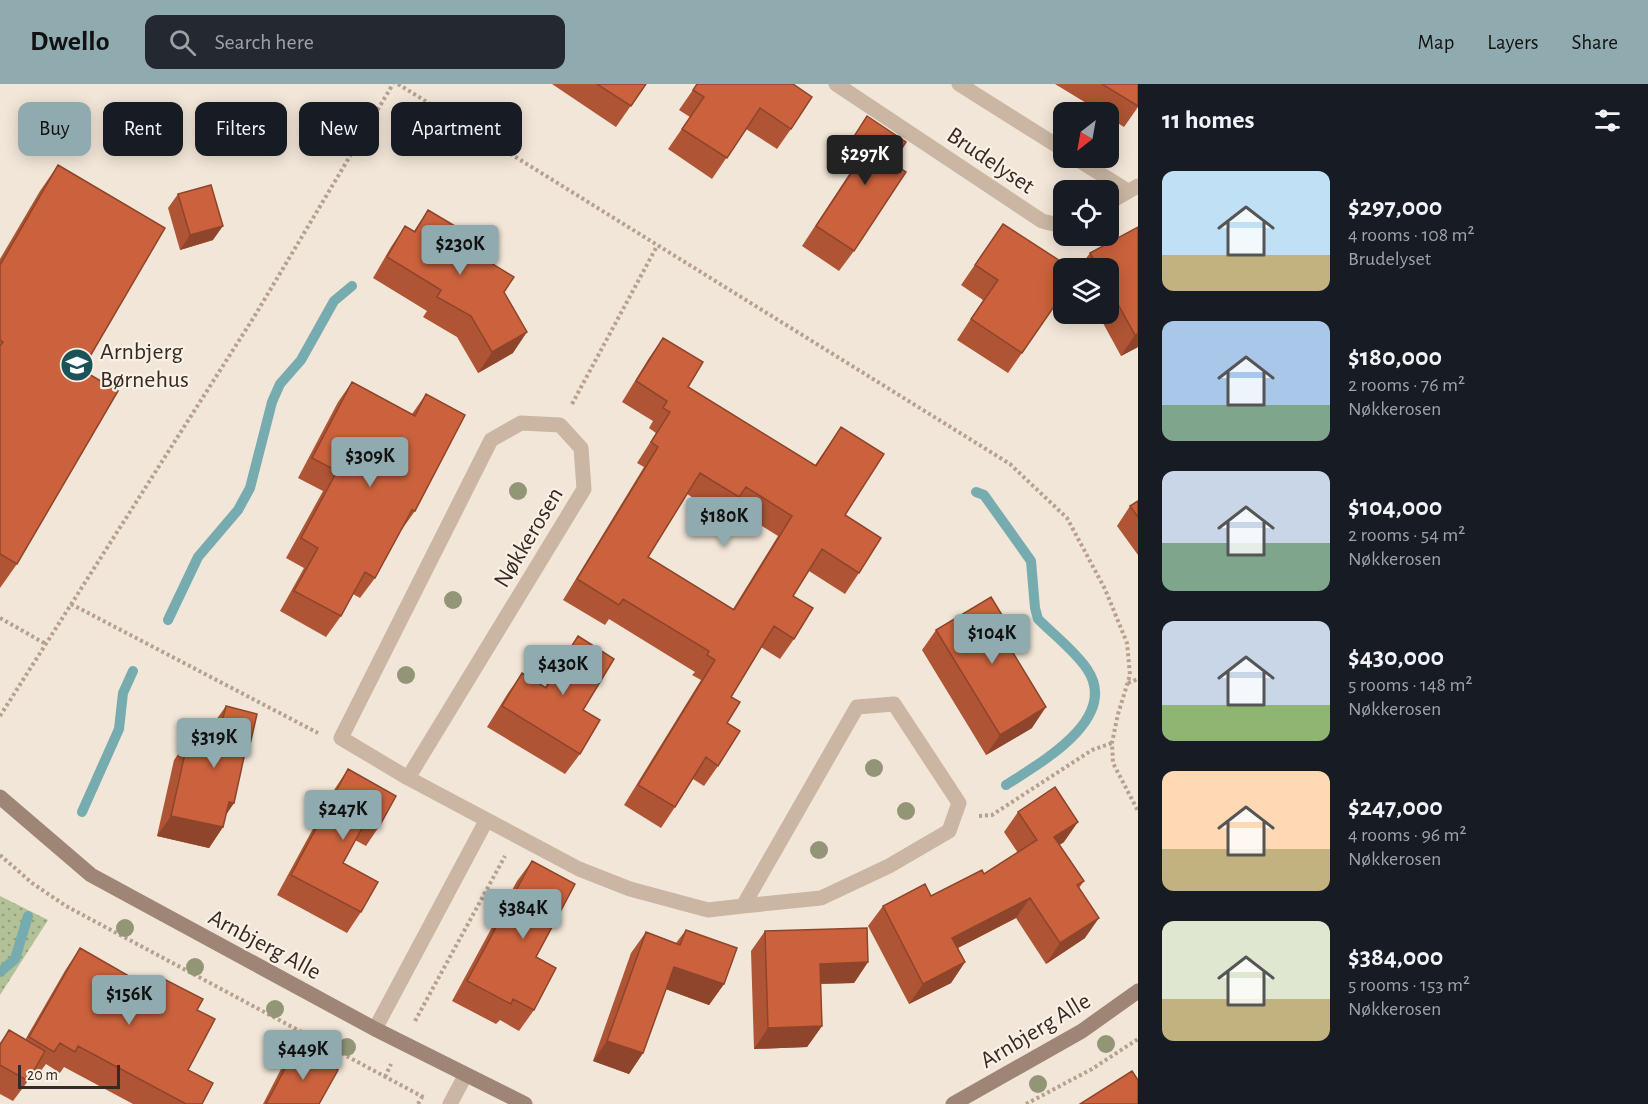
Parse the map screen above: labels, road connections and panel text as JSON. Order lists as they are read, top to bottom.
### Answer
{
  "streets": {
    "street": ["Brudelyset", "Nøkkerosen", "Arnbjerg Alle"]
  },
  "places": {
    "school or university": ["Arnbjerg Børnehus"]
  },
  "scale_bar": "20 m",
  "north": "bottom left",
  "page": {
    "header": "Dwello",
    "search": "Search here",
    "nav": ["Map", "Layers", "Share"],
    "heading": "11 homes",
    "chip": [
      "Buy",
      "Rent",
      "Filters",
      "New",
      "Apartment"
    ],
    "price": [
      "$297K",
      "$230K",
      "$309K",
      "$180K",
      "$104K",
      "$430K",
      "$319K",
      "$247K",
      "$384K",
      "$156K",
      "$449K"
    ],
    "list": [
      {
        "name": "$297,000",
        "note": "4 rooms · 108 m² · Brudelyset"
      },
      {
        "name": "$180,000",
        "note": "2 rooms · 76 m² · Nøkkerosen"
      },
      {
        "name": "$104,000",
        "note": "2 rooms · 54 m² · Nøkkerosen"
      },
      {
        "name": "$430,000",
        "note": "5 rooms · 148 m² · Nøkkerosen"
      },
      {
        "name": "$247,000",
        "note": "4 rooms · 96 m² · Nøkkerosen"
      },
      {
        "name": "$384,000",
        "note": "5 rooms · 153 m² · Nøkkerosen"
      }
    ],
    "scale": "20 m"
  }
}
